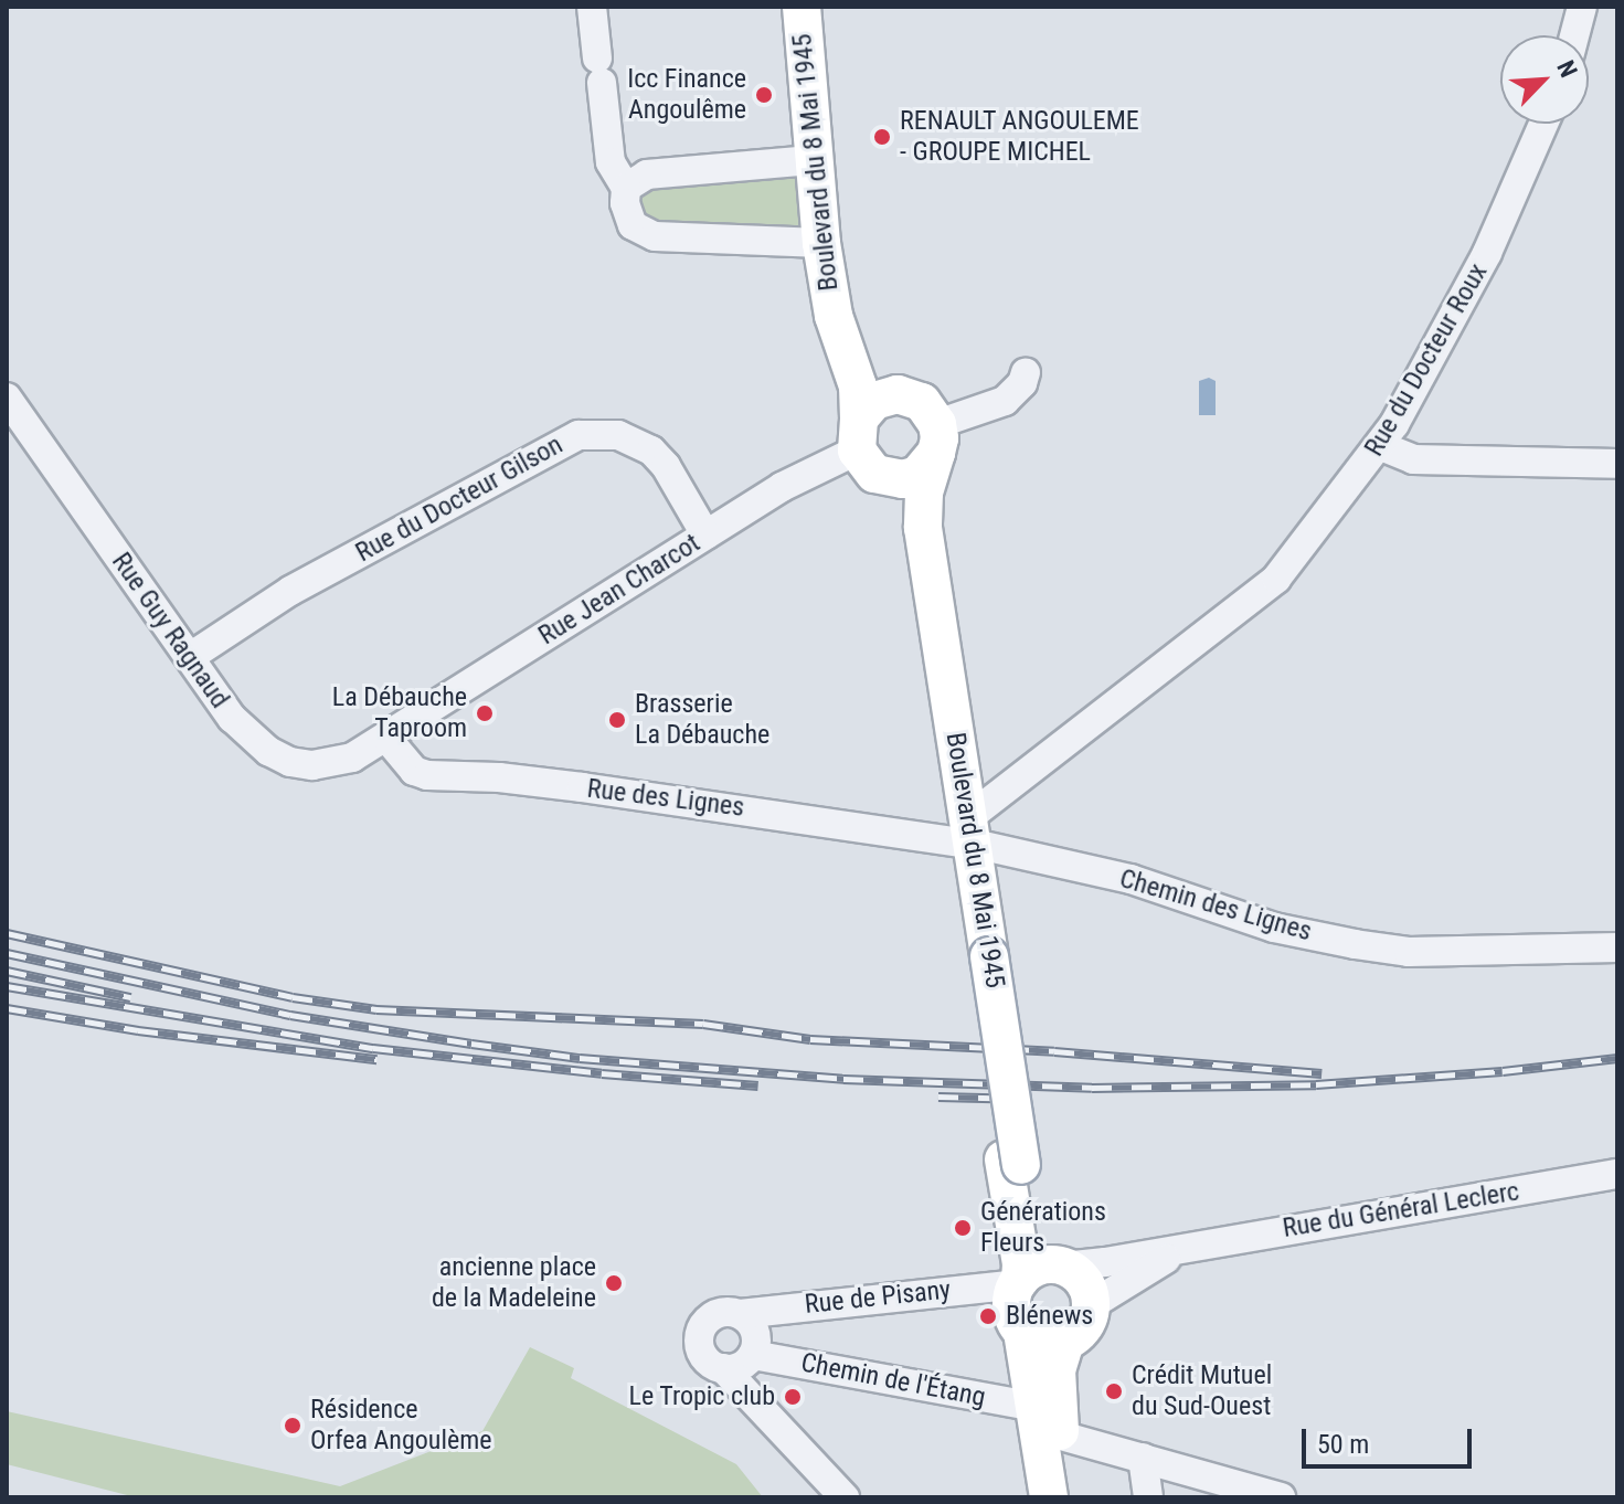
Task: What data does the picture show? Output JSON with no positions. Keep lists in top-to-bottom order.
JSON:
{
  "streets": {
    "main road": ["Boulevard du 8 Mai 1945"],
    "street": [
      "Rue du Docteur Roux",
      "Rue du Docteur Gilson",
      "Rue Jean Charcot",
      "Rue Guy Ragnaud",
      "Rue des Lignes",
      "Chemin des Lignes",
      "Rue du Général Leclerc",
      "Rue de Pisany",
      "Chemin de l'Étang"
    ]
  },
  "crossings": [
    ["Boulevard du 8 Mai 1945", "Rue du Docteur Roux"],
    ["Boulevard du 8 Mai 1945", "Rue Jean Charcot"],
    ["Boulevard du 8 Mai 1945", "Rue des Lignes"],
    ["Boulevard du 8 Mai 1945", "Chemin des Lignes"],
    ["Boulevard du 8 Mai 1945", "Rue de Pisany"],
    ["Rue du Docteur Roux", "Rue des Lignes"],
    ["Rue du Docteur Roux", "Chemin des Lignes"],
    ["Rue du Docteur Gilson", "Rue Jean Charcot"],
    ["Rue du Docteur Gilson", "Rue Guy Ragnaud"],
    ["Rue Jean Charcot", "Rue Guy Ragnaud"],
    ["Rue Jean Charcot", "Rue des Lignes"],
    ["Rue Guy Ragnaud", "Rue des Lignes"],
    ["Rue des Lignes", "Chemin des Lignes"],
    ["Rue du Général Leclerc", "Rue de Pisany"],
    ["Rue de Pisany", "Chemin de l'Étang"]
  ],
  "places": [
    "Icc Finance Angoulême",
    "RENAULT ANGOULEME - GROUPE MICHEL",
    "La Débauche Taproom",
    "Brasserie La Débauche",
    "Générations Fleurs",
    "ancienne place de la Madeleine",
    "Blénews",
    "Crédit Mutuel du Sud-Ouest",
    "Le Tropic club",
    "Résidence Orfea Angoulème"
  ],
  "scale_bar": "50 m",
  "north": "top right"
}
